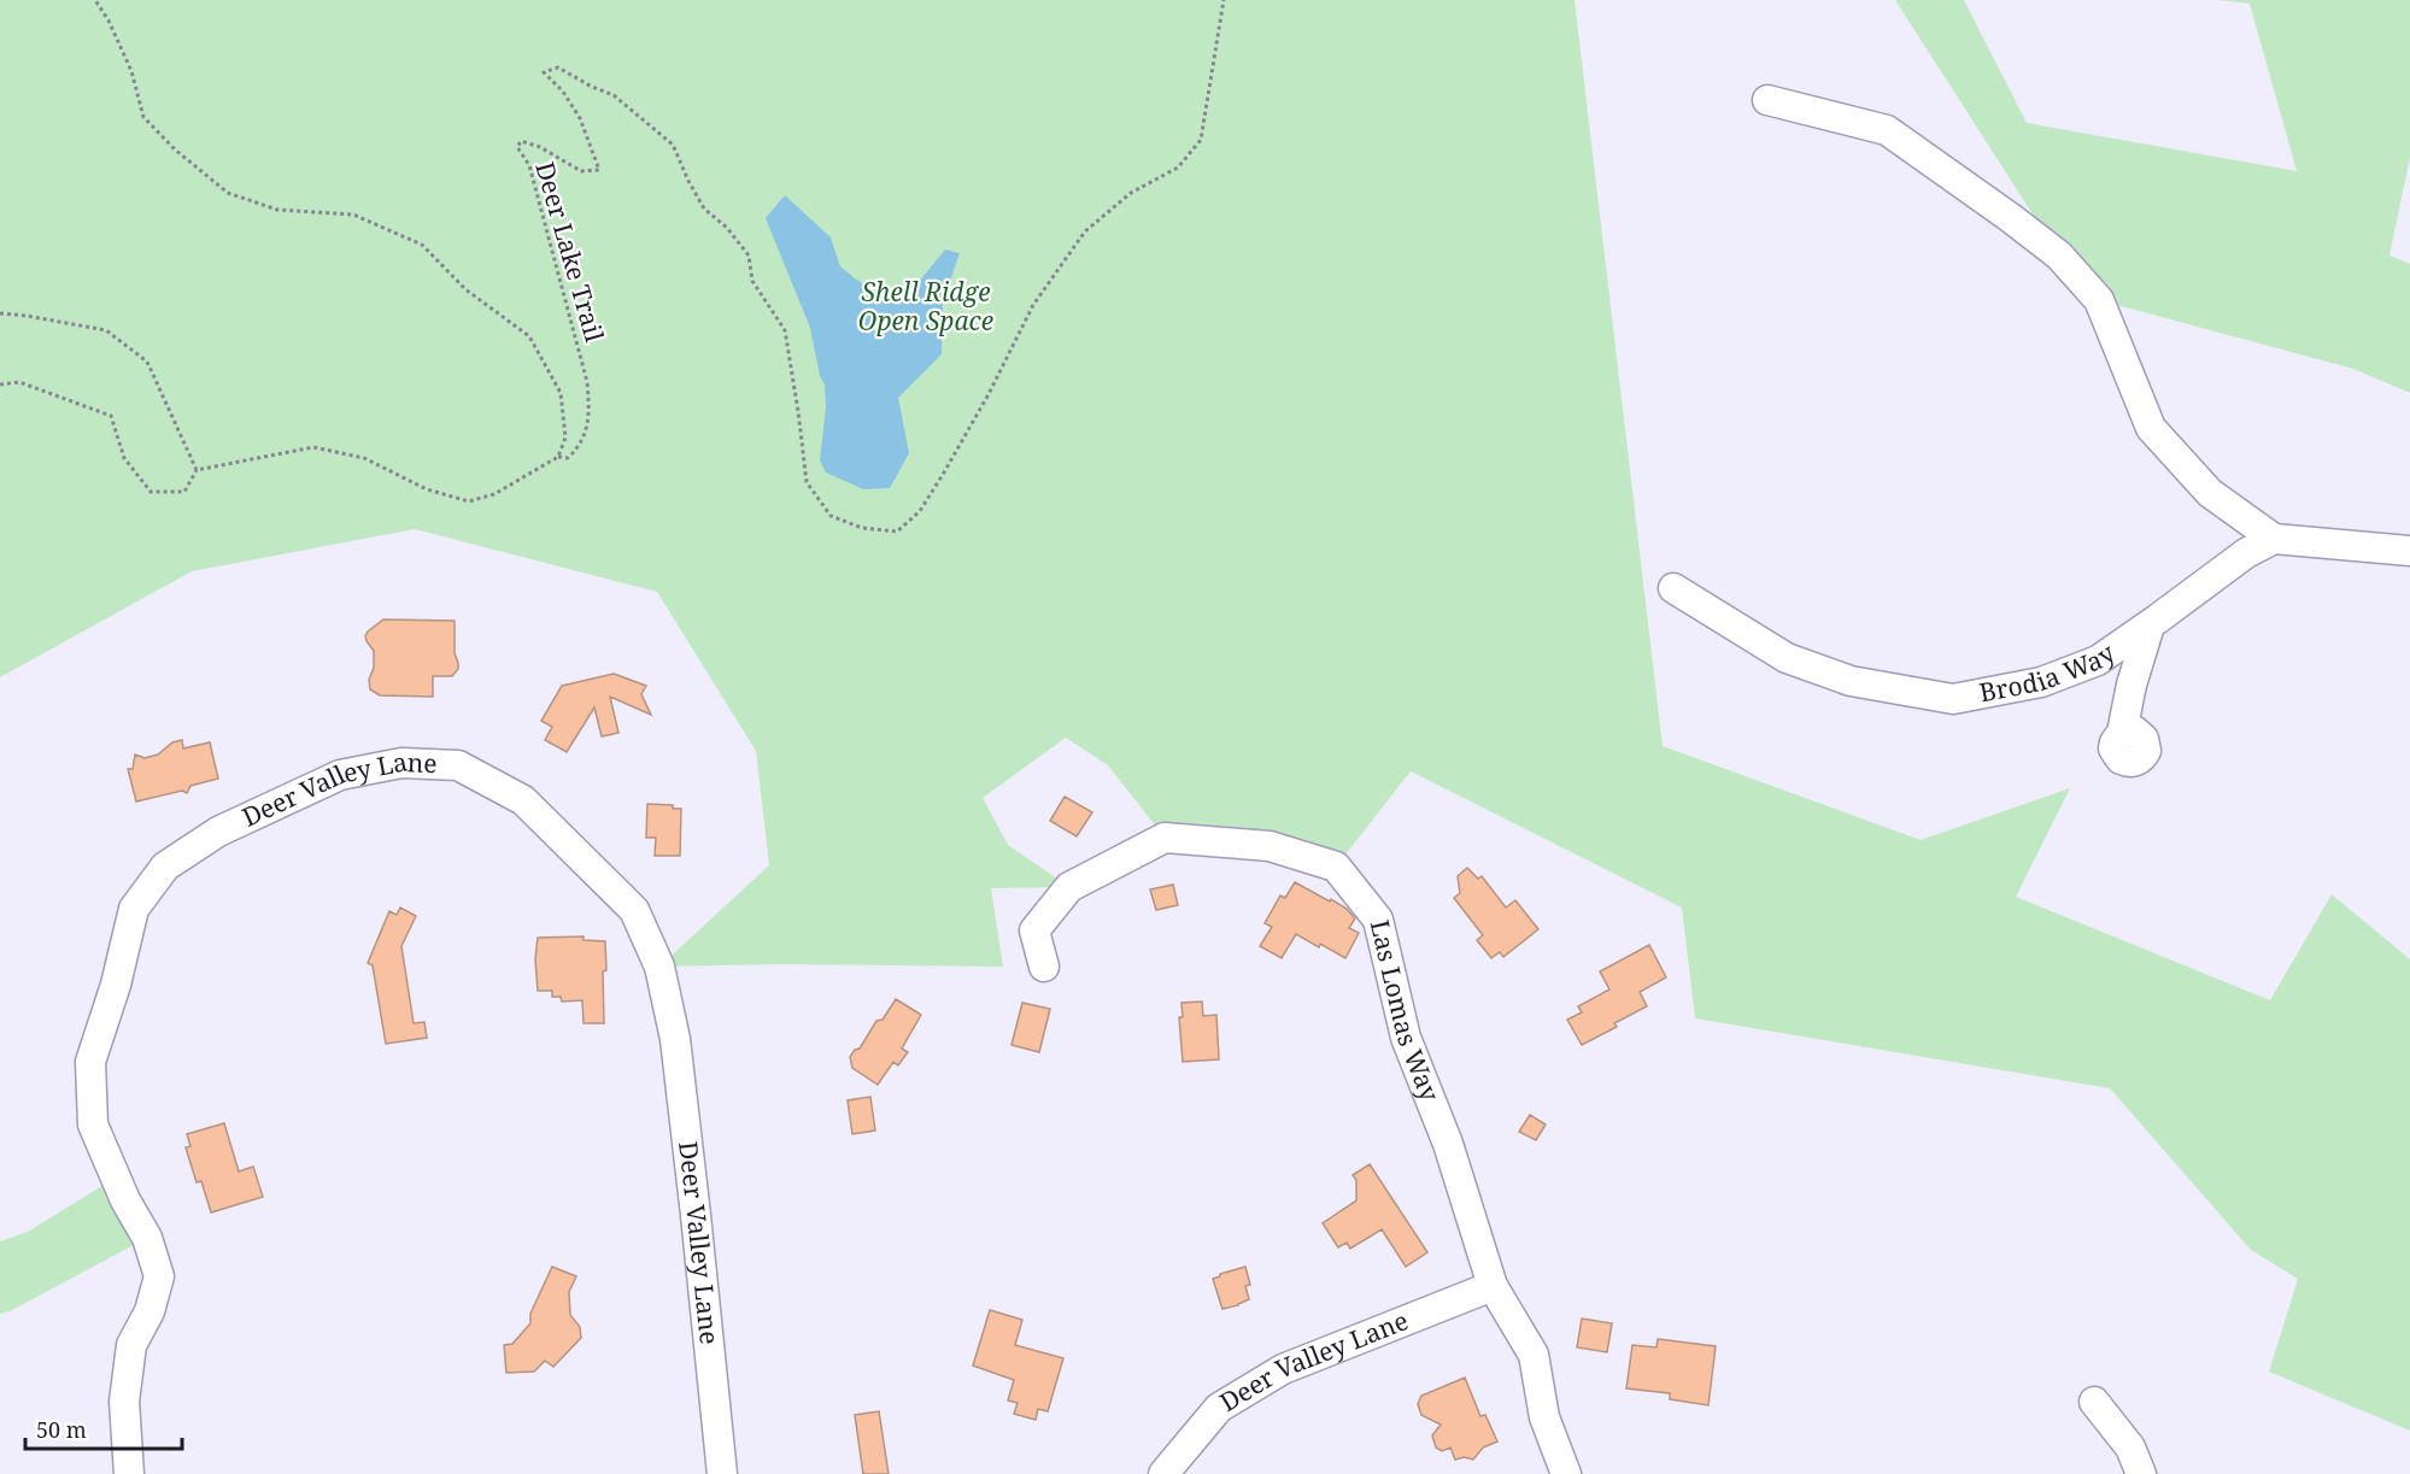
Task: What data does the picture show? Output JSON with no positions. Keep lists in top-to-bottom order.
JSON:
{
  "streets": {
    "street": ["Brodia Way", "Deer Valley Lane", "Las Lomas Way"],
    "path": ["Deer Lake Trail"]
  },
  "crossings": [
    ["Deer Valley Lane", "Las Lomas Way"]
  ],
  "parks": ["Shell Ridge Open Space"],
  "scale_bar": "50 m"
}
